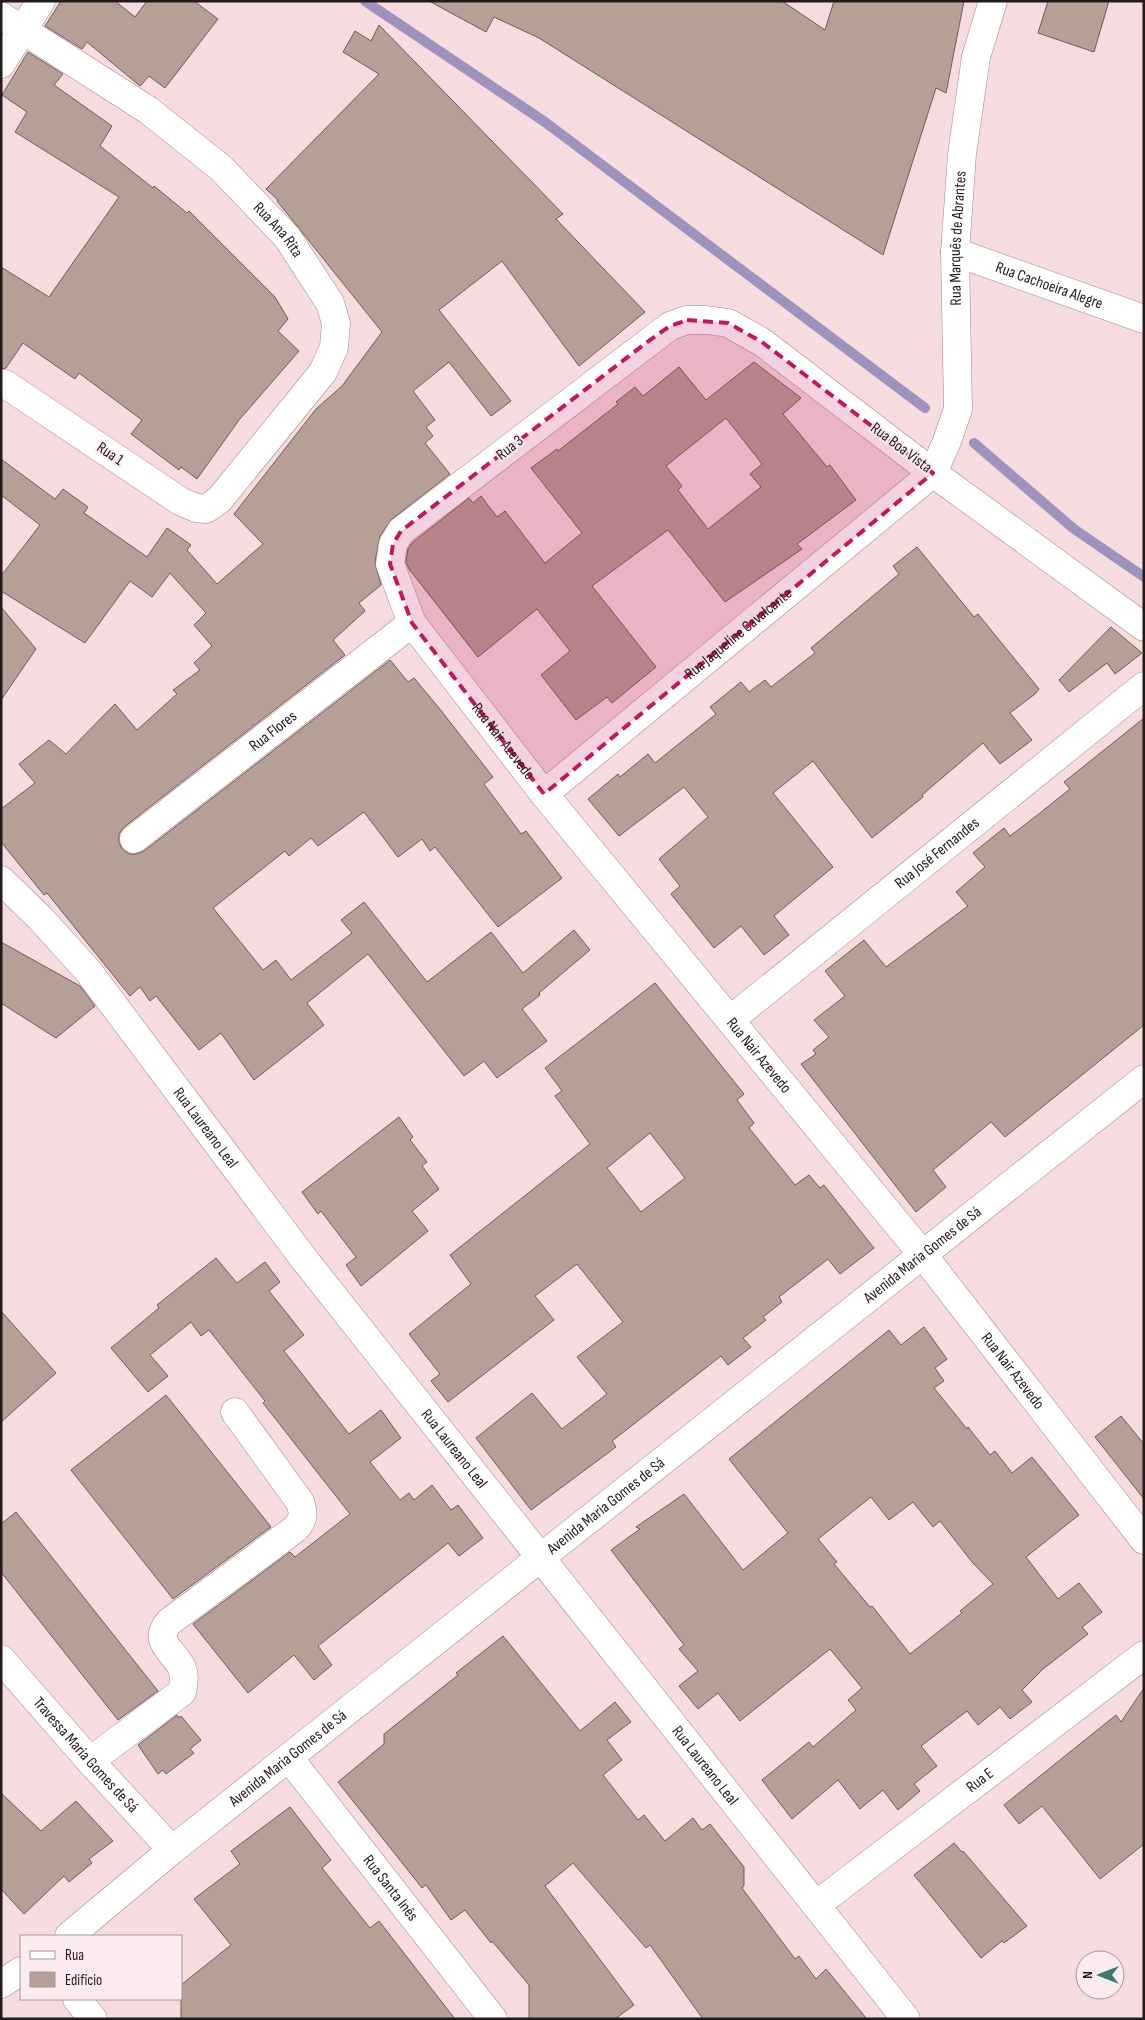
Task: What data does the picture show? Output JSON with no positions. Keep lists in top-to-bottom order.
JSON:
{
  "streets": {
    "street": [
      "Rua Ana Rita",
      "Rua Marquês de Abrantes",
      "Rua Cachoeira Alegre",
      "Rua 3",
      "Rua Boa Vista",
      "Rua 1",
      "Rua Jaqueline Cavalcante",
      "Rua Flores",
      "Rua Nair Azevedo",
      "Rua José Fernandes",
      "Rua Laureano Leal",
      "Avenida Maria Gomes de Sá",
      "Travessa Maria Gomes de Sá",
      "Rua E",
      "Rua Santa Inês"
    ]
  },
  "crossings": [
    ["Rua Ana Rita", "Rua 1"],
    ["Rua Marquês de Abrantes", "Rua Cachoeira Alegre"],
    ["Rua Marquês de Abrantes", "Rua Boa Vista"],
    ["Rua Marquês de Abrantes", "Rua Jaqueline Cavalcante"],
    ["Rua 3", "Rua Boa Vista"],
    ["Rua 3", "Rua Nair Azevedo"],
    ["Rua Boa Vista", "Rua Jaqueline Cavalcante"],
    ["Rua Jaqueline Cavalcante", "Rua Nair Azevedo"],
    ["Rua Flores", "Rua Nair Azevedo"],
    ["Rua Nair Azevedo", "Rua José Fernandes"],
    ["Rua Nair Azevedo", "Avenida Maria Gomes de Sá"],
    ["Rua Laureano Leal", "Avenida Maria Gomes de Sá"],
    ["Rua Laureano Leal", "Rua E"],
    ["Avenida Maria Gomes de Sá", "Travessa Maria Gomes de Sá"],
    ["Avenida Maria Gomes de Sá", "Rua Santa Inês"]
  ],
  "legend": ["Rua", "Edifício"],
  "north": "left"
}
